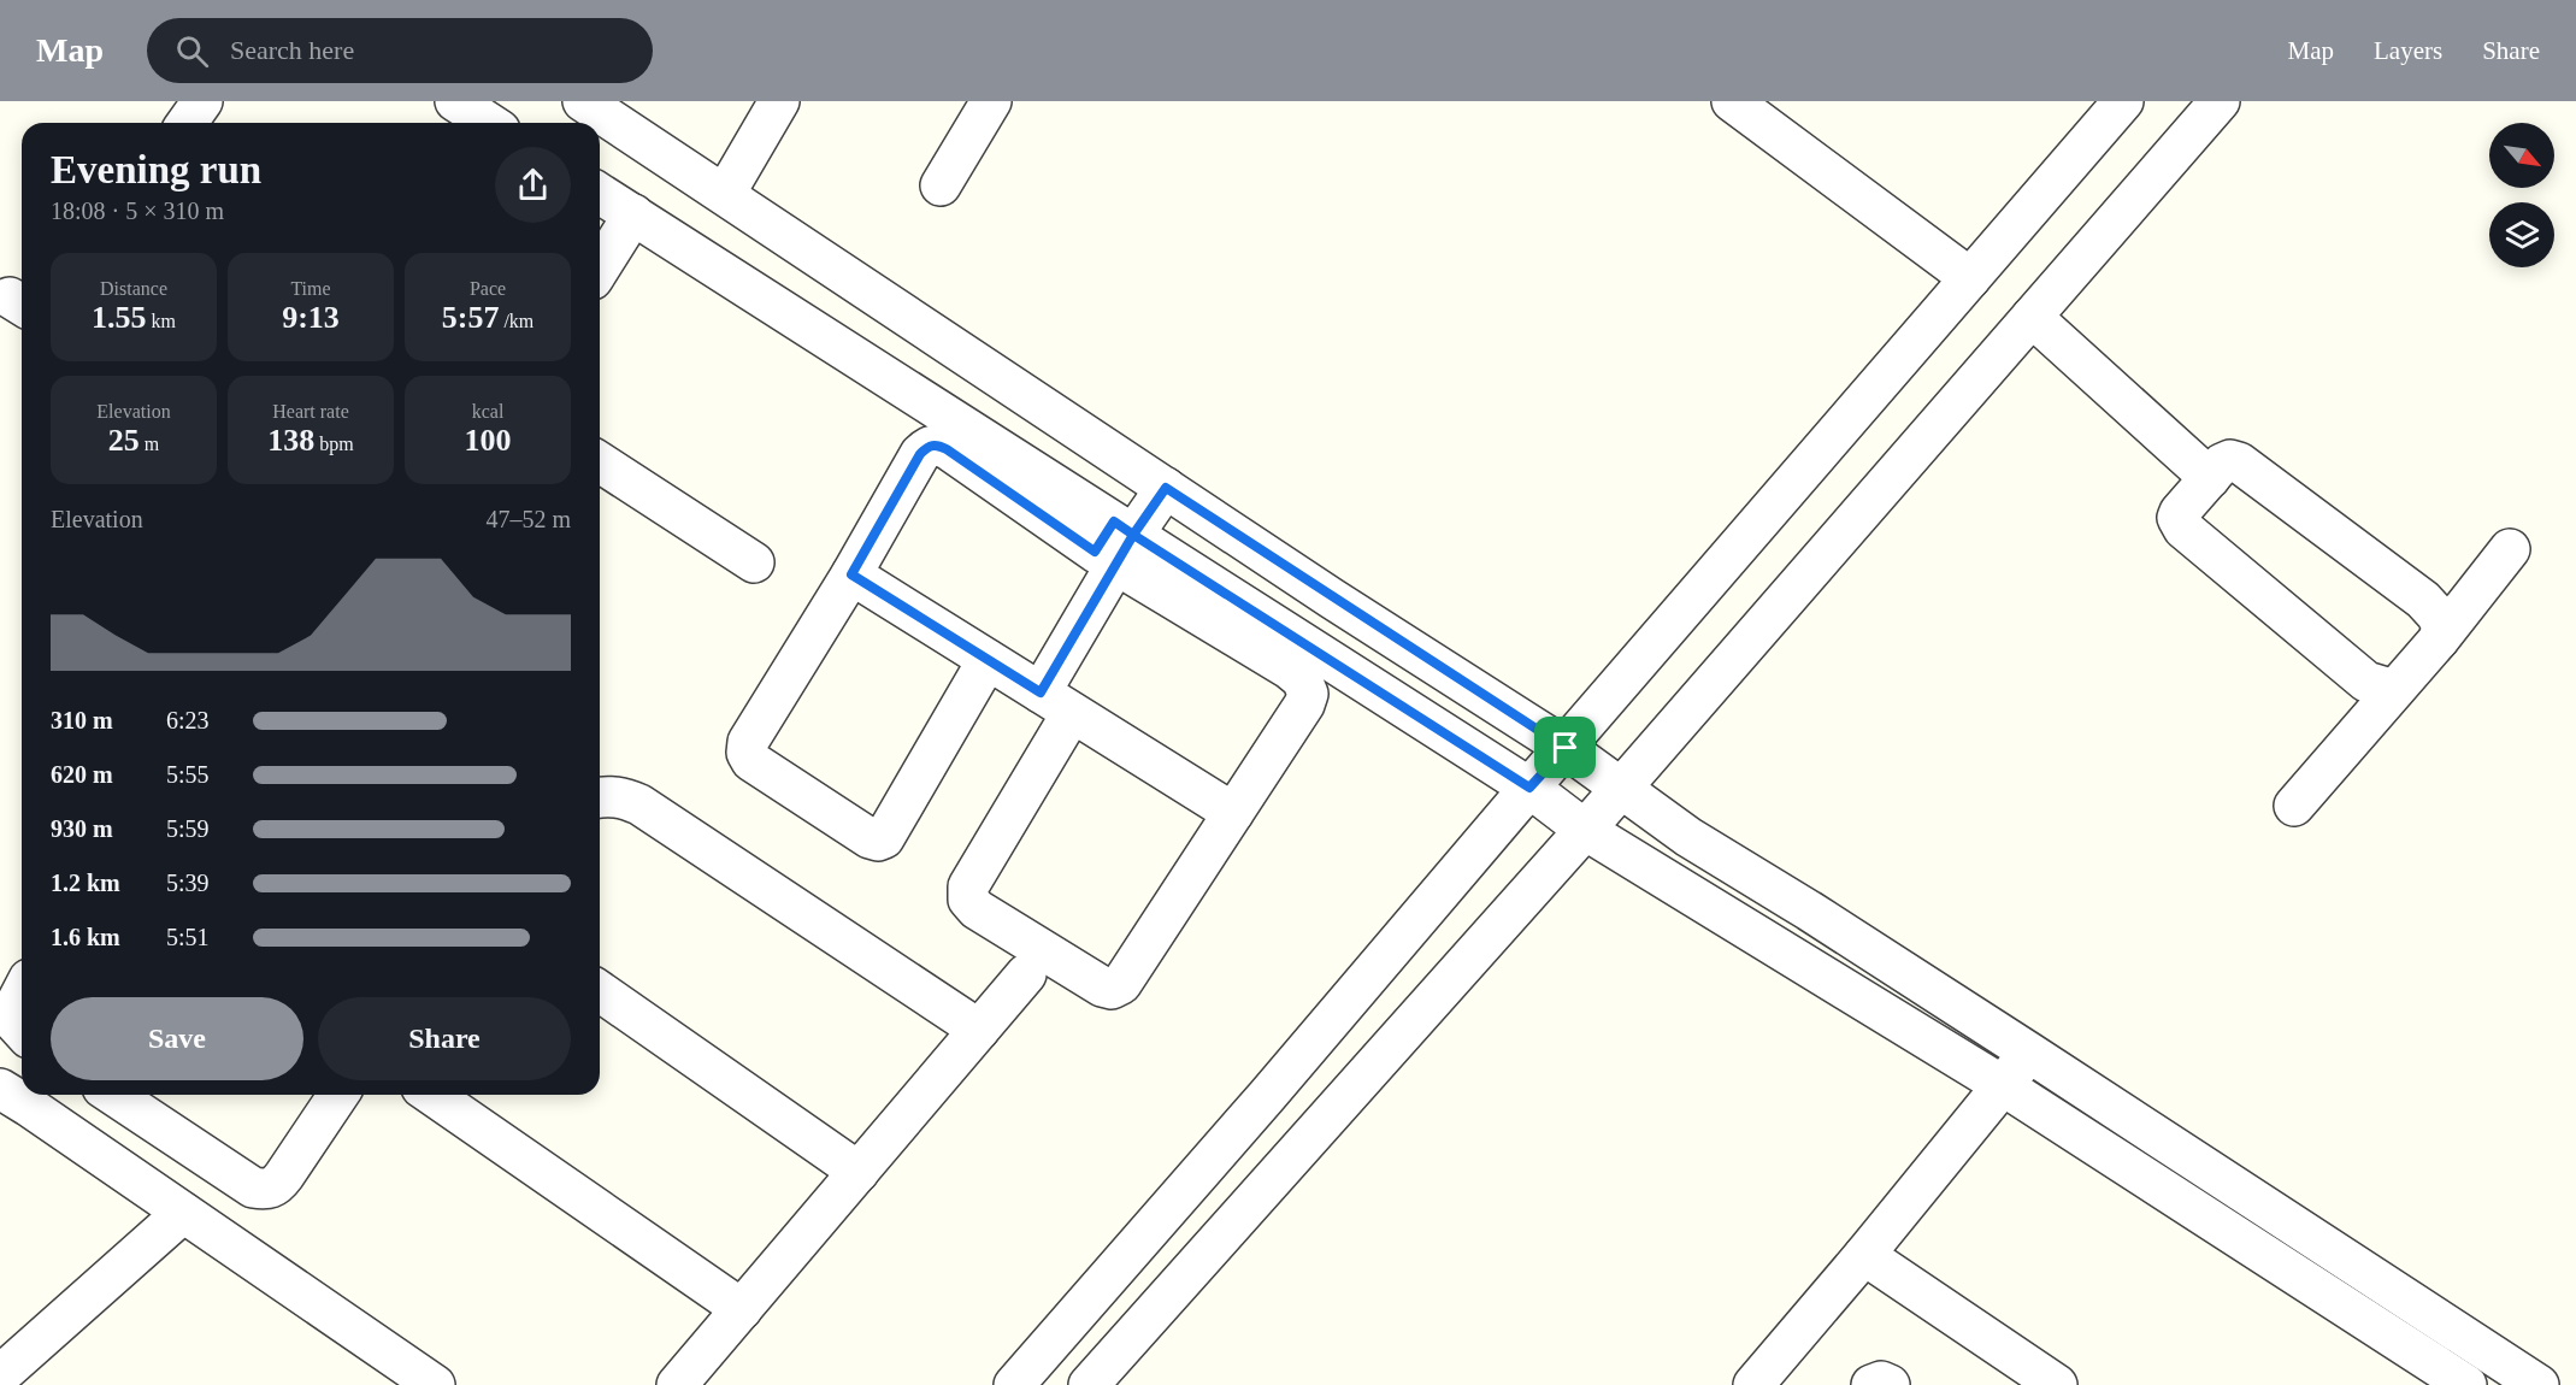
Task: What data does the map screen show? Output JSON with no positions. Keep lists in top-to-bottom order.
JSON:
{
  "north": "bottom right",
  "page": {
    "header": "Map",
    "search": "Search here",
    "nav": ["Map", "Layers", "Share"],
    "heading": ["Evening run", "18:08 · 5 × 310 m"],
    "stats": [
      ["Distance", "1.55 km"],
      ["Time", "9:13"],
      ["Pace", "5:57 /km"],
      ["Elevation", "25 m"],
      ["Heart rate", "138 bpm"],
      ["kcal", "100"]
    ],
    "chart": ["Elevation", "47–52 m"],
    "list": [
      {
        "name": "310 m",
        "note": "6:23"
      },
      {
        "name": "620 m",
        "note": "5:55"
      },
      {
        "name": "930 m",
        "note": "5:59"
      },
      {
        "name": "1.2 km",
        "note": "5:39"
      },
      {
        "name": "1.6 km",
        "note": "5:51"
      }
    ],
    "buttons": ["Save", "Share"]
  }
}
